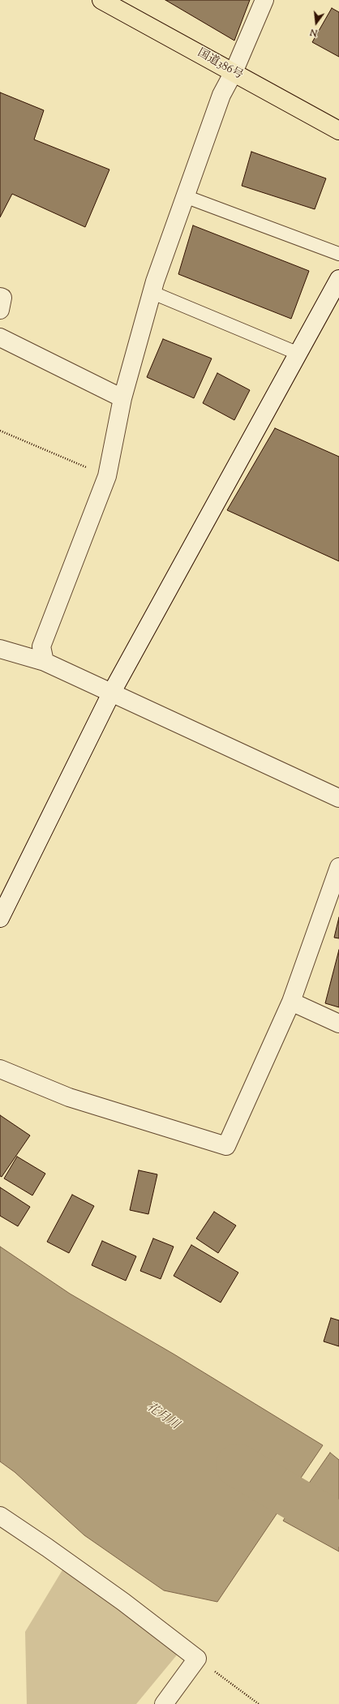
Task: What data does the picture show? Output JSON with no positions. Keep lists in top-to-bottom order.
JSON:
{
  "streets": {
    "highway": ["国道386号"]
  },
  "water": ["花月川"],
  "north": "bottom"
}
